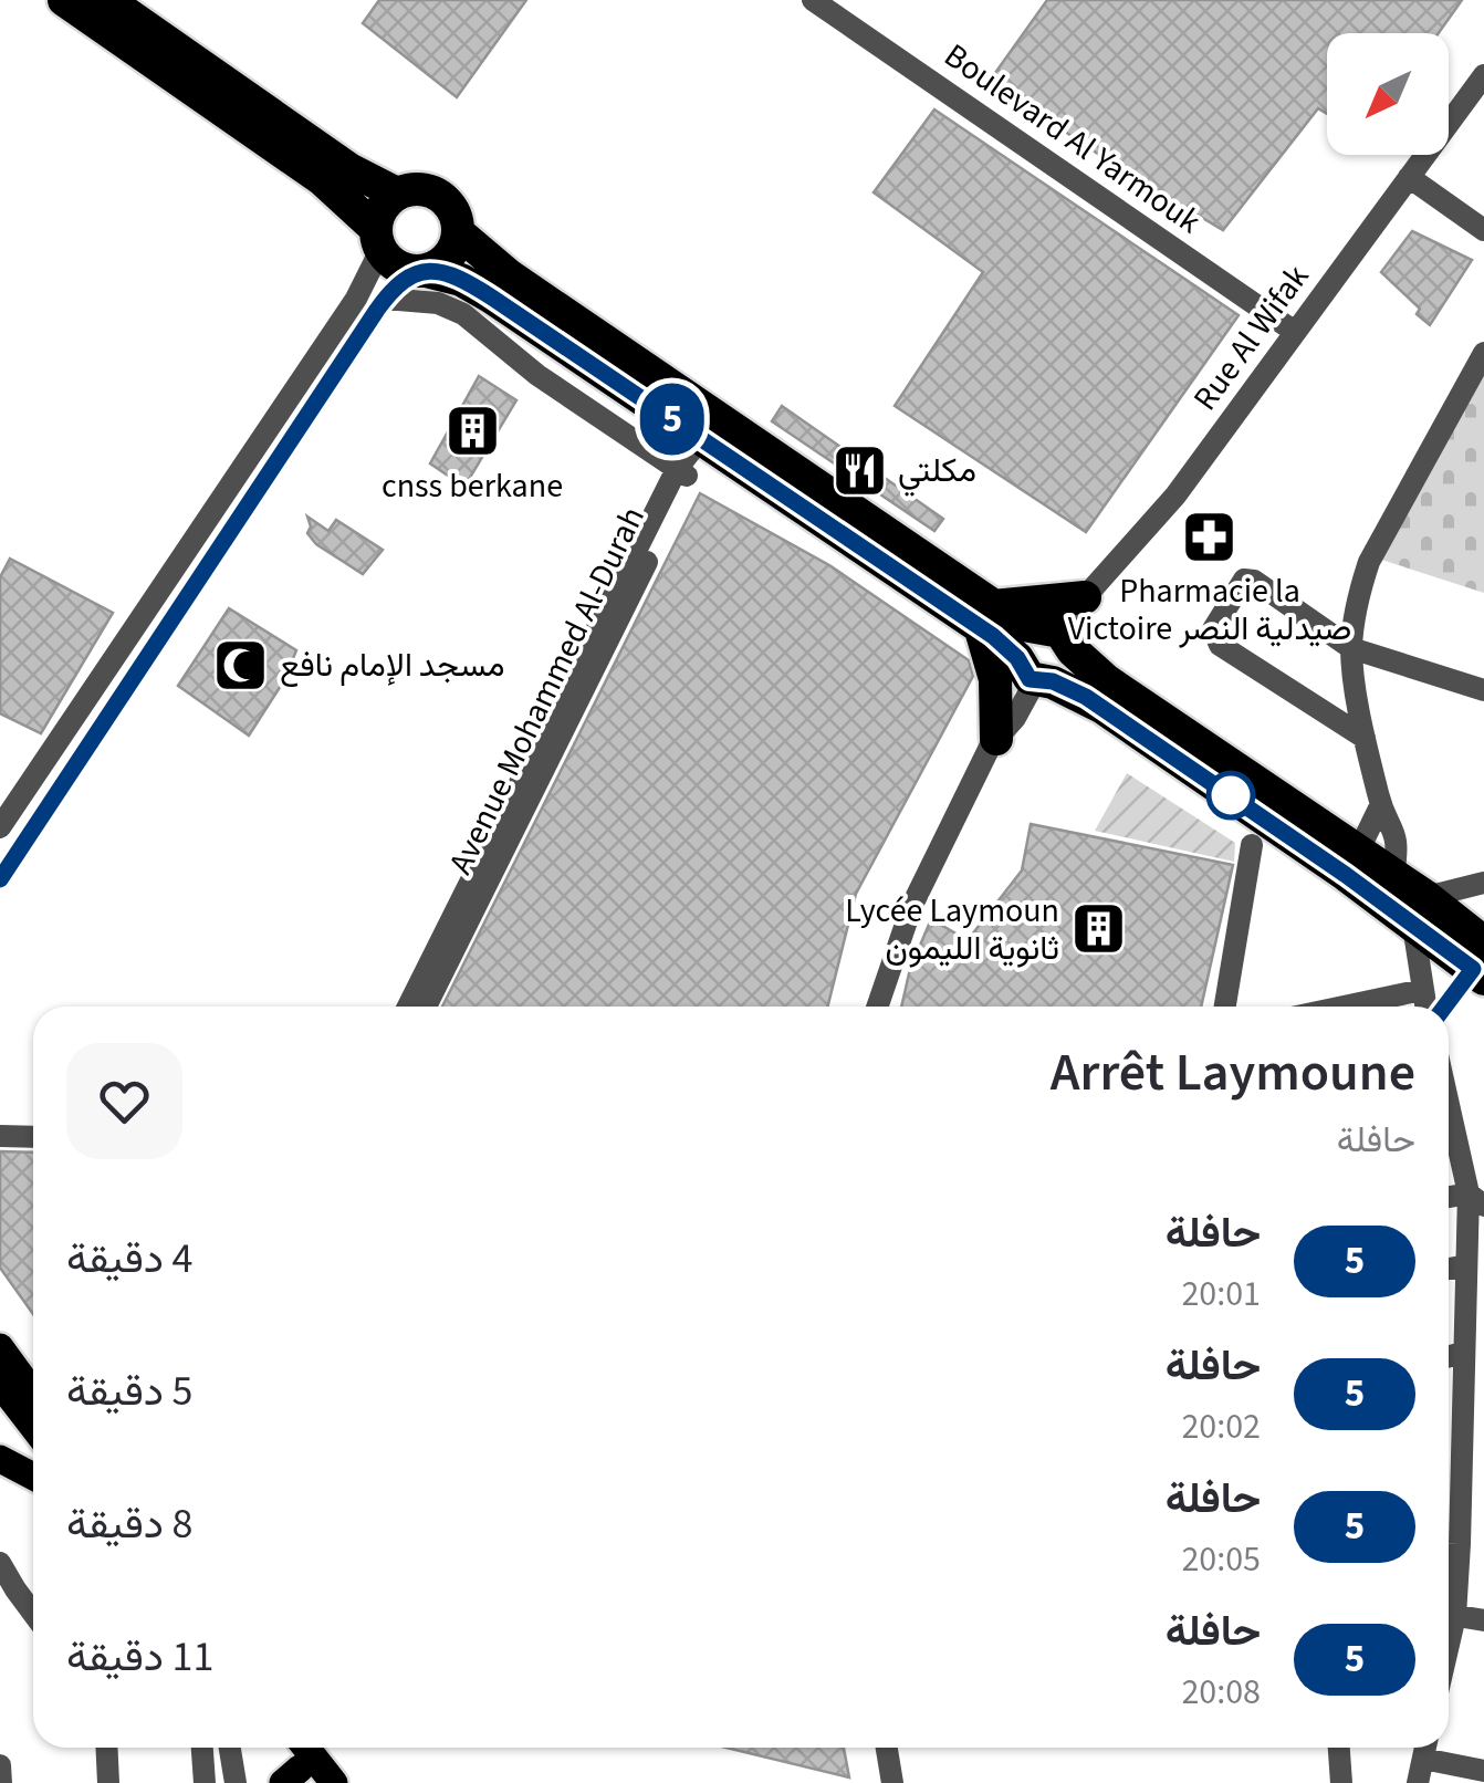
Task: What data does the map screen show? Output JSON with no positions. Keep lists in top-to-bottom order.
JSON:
{
  "streets": {
    "street": ["Boulevard Al Yarmouk", "Rue Al Wifak", "Avenue Mohammed Al-Durah"]
  },
  "crossings": [
    ["Boulevard Al Yarmouk", "Rue Al Wifak"]
  ],
  "places": {
    "building": ["cnss berkane", "Lycée Laymoun ثانوية الليمون"],
    "restaurant": ["مكلتي"],
    "pharmacy": ["Pharmacie la Victoire صيدلية النصر"],
    "mosque": ["مسجد الإمام نافع"]
  },
  "lines": ["bus line 5"],
  "north": "bottom left",
  "page": {
    "on_map": "5",
    "heading": ["Arrêt Laymoune", "حافلة"],
    "list": [
      {
        "mark": "5",
        "name": "حافلة",
        "note": "20:01",
        "value": "4 دقيقة"
      },
      {
        "mark": "5",
        "name": "حافلة",
        "note": "20:02",
        "value": "5 دقيقة"
      },
      {
        "mark": "5",
        "name": "حافلة",
        "note": "20:05",
        "value": "8 دقيقة"
      },
      {
        "mark": "5",
        "name": "حافلة",
        "note": "20:08",
        "value": "11 دقيقة"
      }
    ]
  }
}
